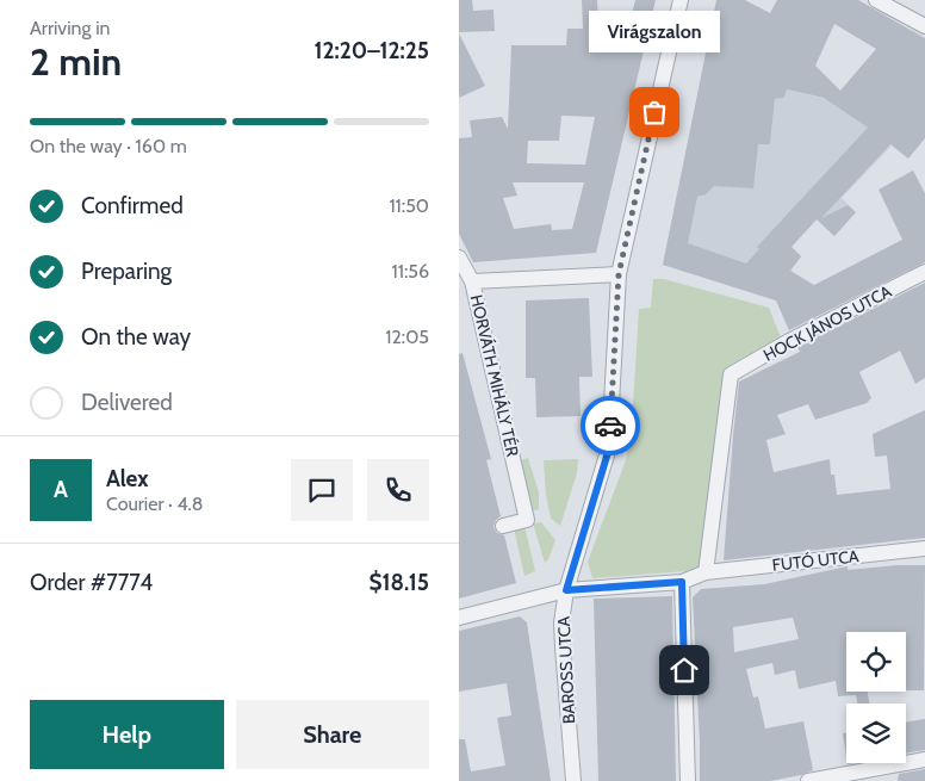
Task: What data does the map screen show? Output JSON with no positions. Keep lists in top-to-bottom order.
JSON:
{
  "streets": {
    "street": [
      "HOCK JÁNOS UTCA",
      "HORVÁTH MIHÁLY TÉR",
      "FUTÓ UTCA",
      "BAROSS UTCA"
    ]
  },
  "crossings": [
    ["HOCK JÁNOS UTCA", "FUTÓ UTCA"],
    ["HORVÁTH MIHÁLY TÉR", "BAROSS UTCA"]
  ],
  "places": ["Virágszalon"],
  "page": {
    "heading": ["2 min", "Arriving in", "12:20–12:25"],
    "panel": [
      "Alex",
      "Courier · 4.8",
      "Order #7774",
      "$18.15"
    ],
    "bubble": "Virágszalon",
    "bar": "On the way · 160 m",
    "list": [
      ["Confirmed", "11:50"],
      ["Preparing", "11:56"],
      ["On the way", "12:05"],
      "Delivered"
    ],
    "round": "A",
    "buttons": ["Help", "Share"]
  }
}
